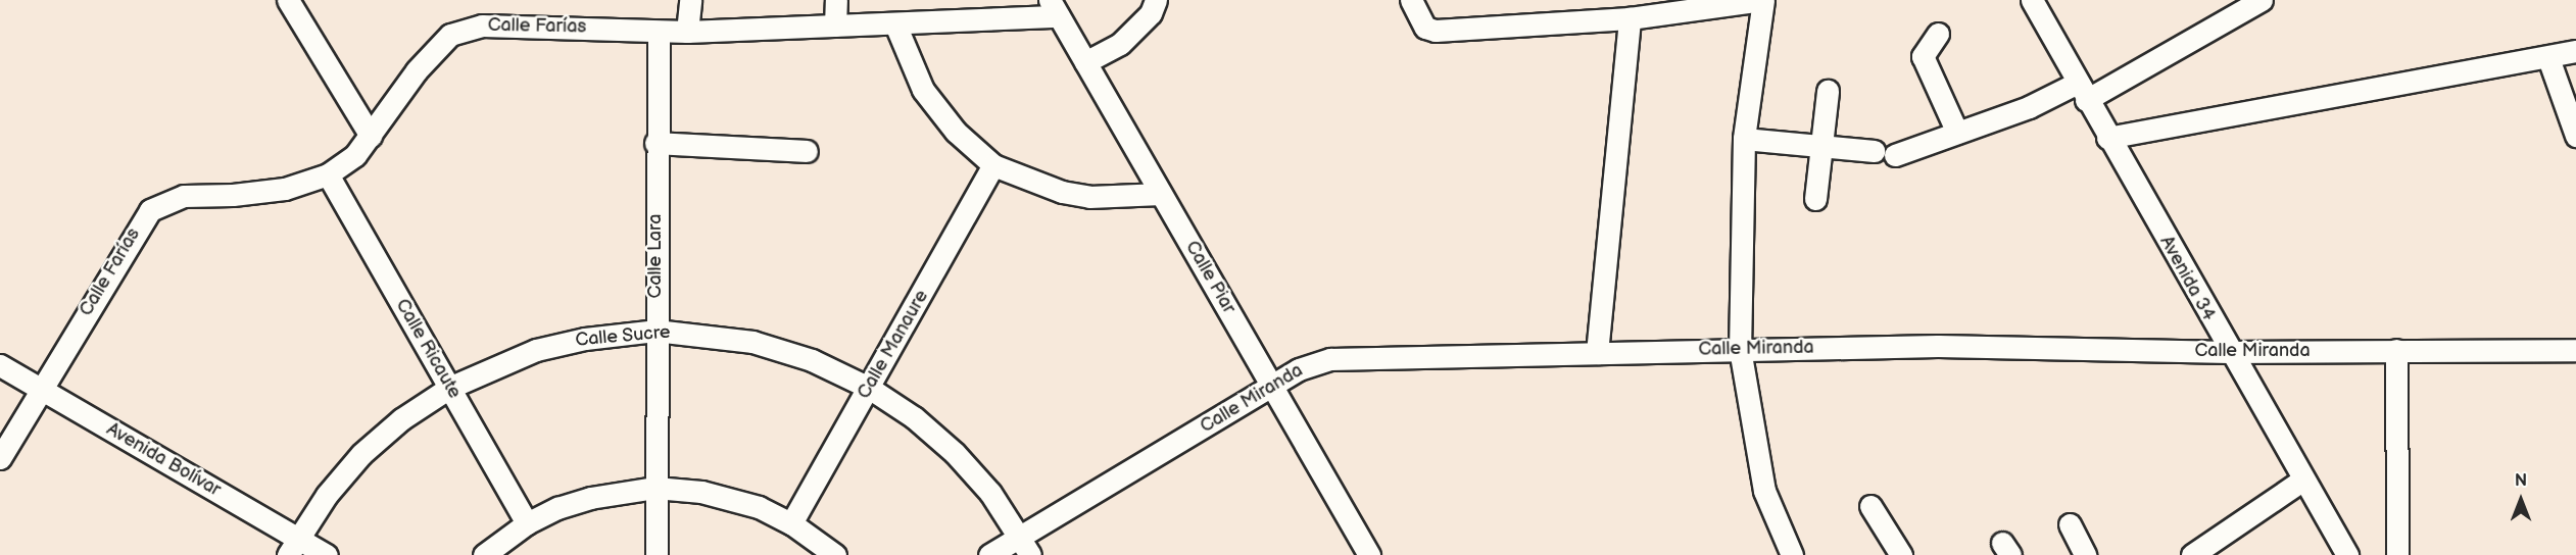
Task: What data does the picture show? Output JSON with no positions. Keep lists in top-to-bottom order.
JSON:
{
  "streets": {
    "street": [
      "Calle Farías",
      "Calle Lara",
      "Calle Piar",
      "Avenida 34",
      "Calle Sucre",
      "Calle Manaure",
      "Calle Ricaute",
      "Calle Miranda",
      "Avenida Bolívar"
    ]
  },
  "crossings": [
    ["Calle Farías", "Calle Lara"],
    ["Calle Farías", "Calle Piar"],
    ["Calle Farías", "Calle Ricaute"],
    ["Calle Farías", "Avenida Bolívar"],
    ["Calle Lara", "Calle Sucre"],
    ["Calle Piar", "Calle Miranda"],
    ["Avenida 34", "Calle Miranda"],
    ["Calle Sucre", "Calle Manaure"],
    ["Calle Sucre", "Calle Ricaute"],
    ["Calle Sucre", "Calle Miranda"],
    ["Calle Sucre", "Avenida Bolívar"]
  ],
  "north": "top"
}
